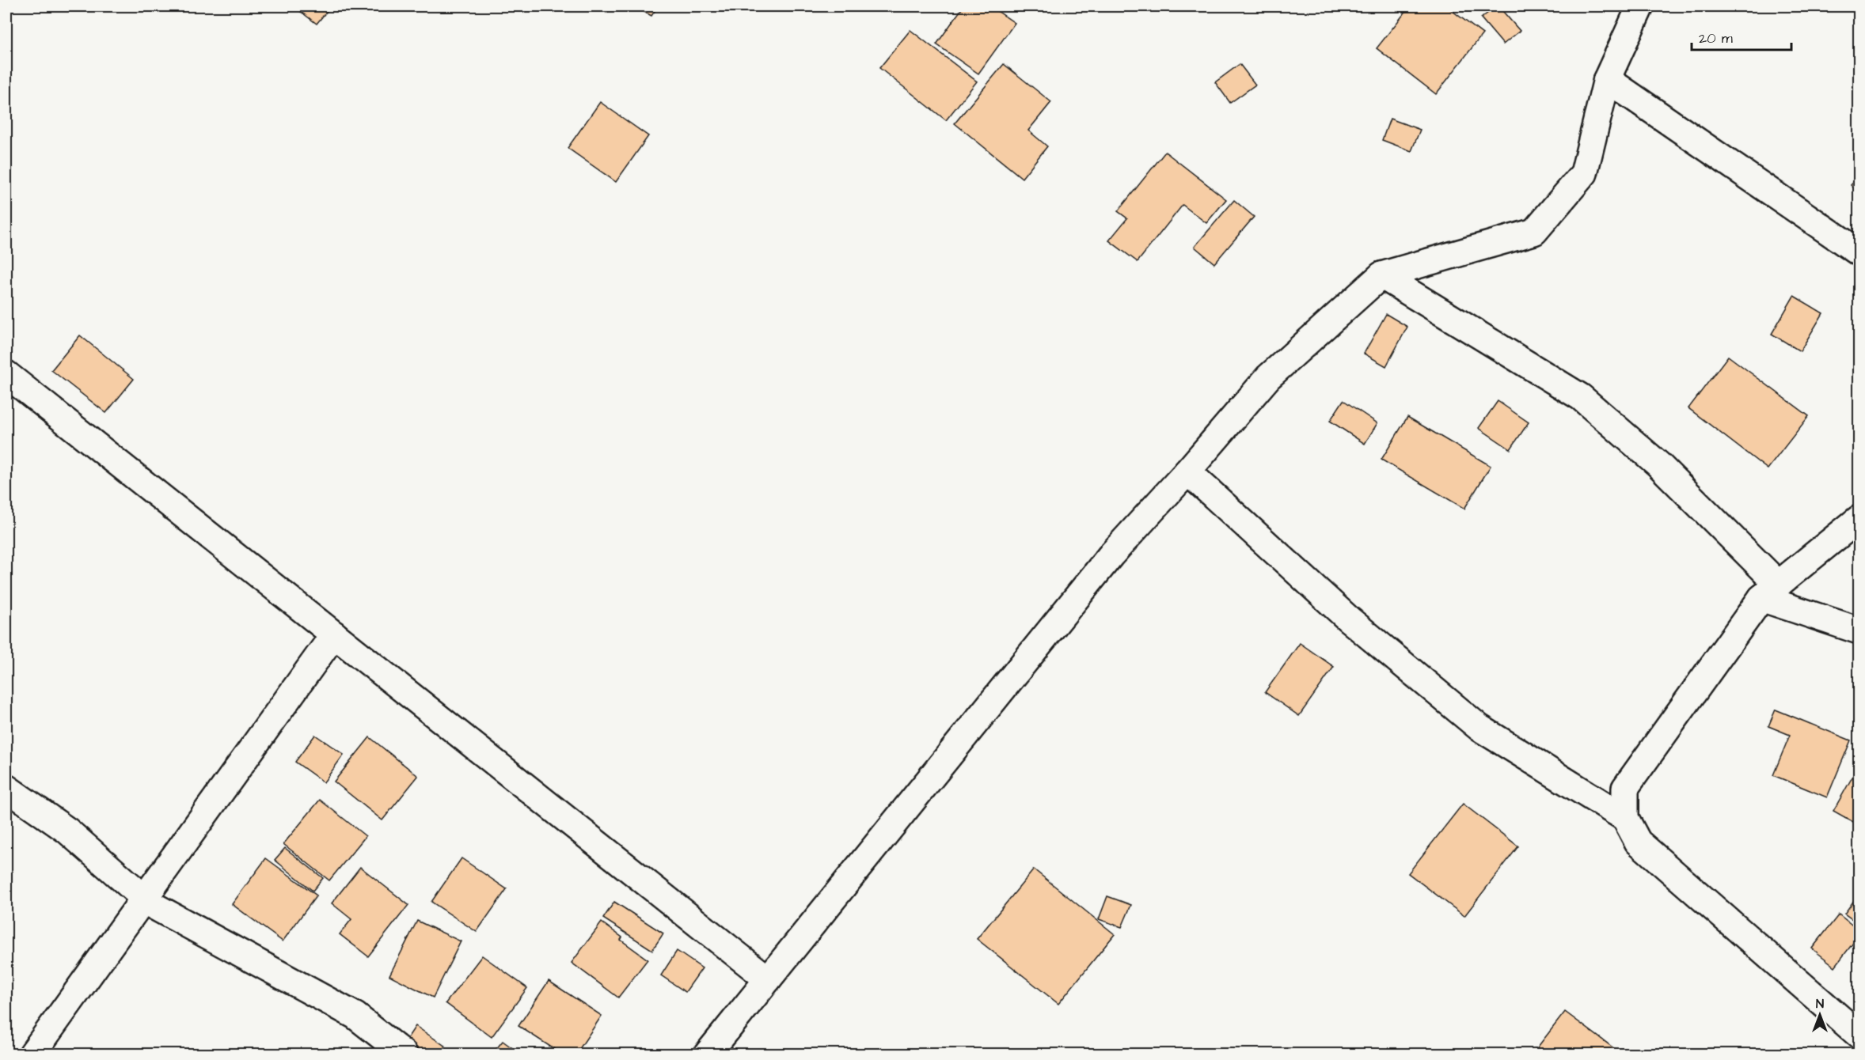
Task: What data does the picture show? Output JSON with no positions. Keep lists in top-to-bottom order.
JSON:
{
  "scale_bar": "20 m",
  "north": "top"
}
